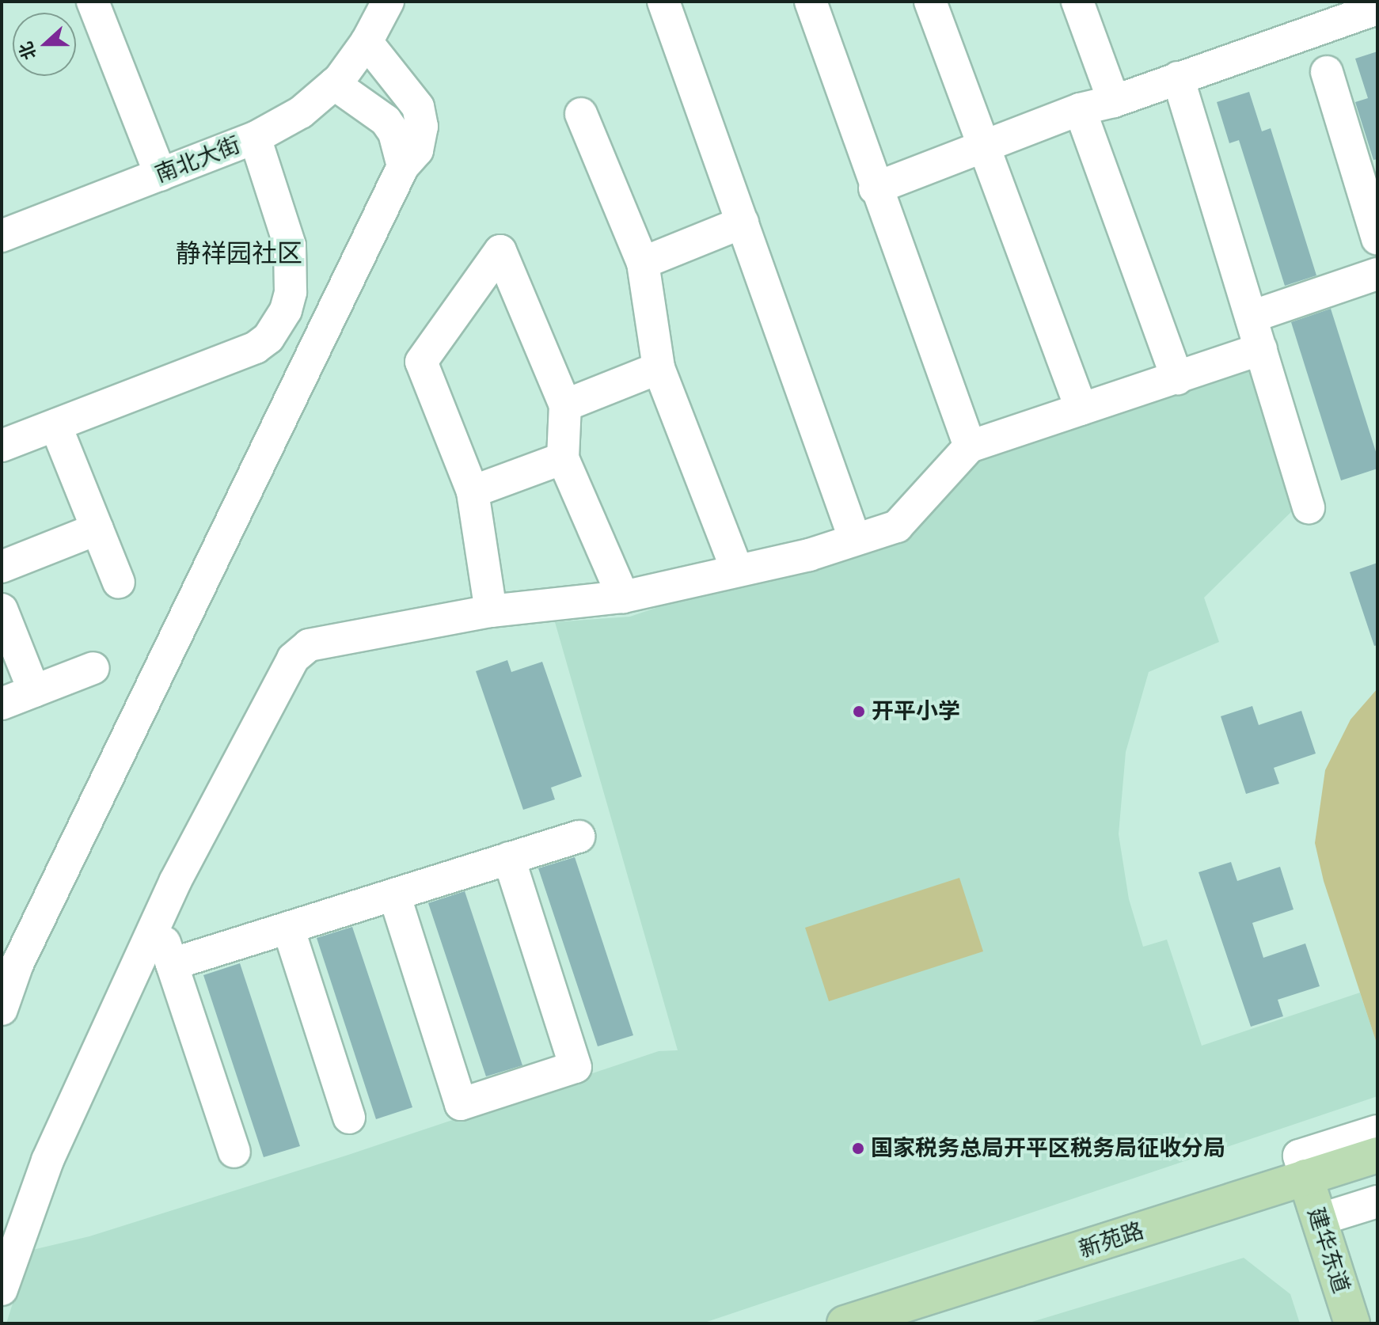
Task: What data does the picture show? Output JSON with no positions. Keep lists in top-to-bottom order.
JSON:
{
  "streets": {
    "main road": ["新苑路", "建华东道"],
    "street": ["南北大街"]
  },
  "crossings": [
    ["新苑路", "建华东道"]
  ],
  "districts": ["静祥园社区"],
  "places": ["开平小学", "国家税务总局开平区税务局征收分局"],
  "north": "left"
}
